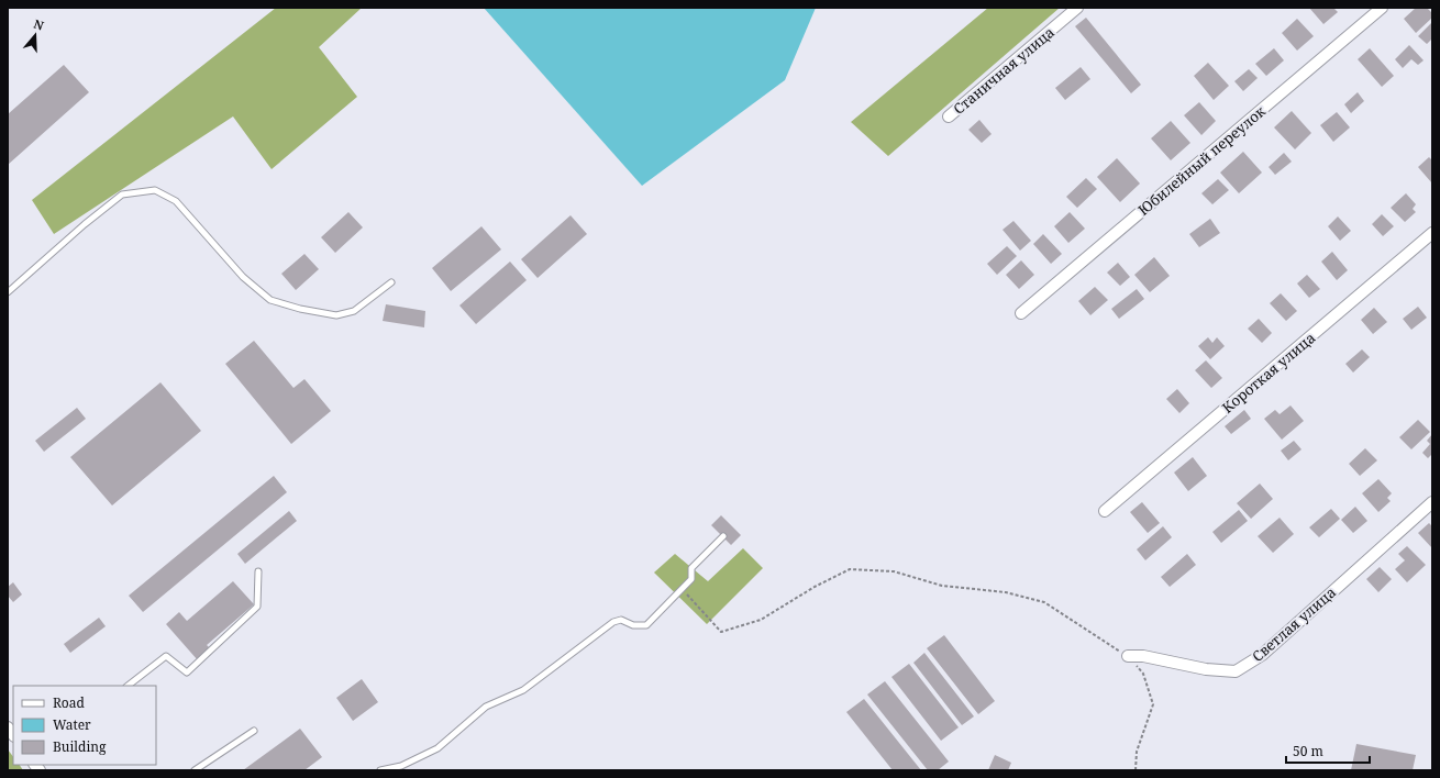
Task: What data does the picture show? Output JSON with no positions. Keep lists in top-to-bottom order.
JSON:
{
  "streets": {
    "street": [
      "Станичная улица",
      "Юбилейный переулок",
      "Короткая улица",
      "Светлая улица"
    ]
  },
  "legend": ["Road", "Water", "Building"],
  "scale_bar": "50 m",
  "north": "top"
}
